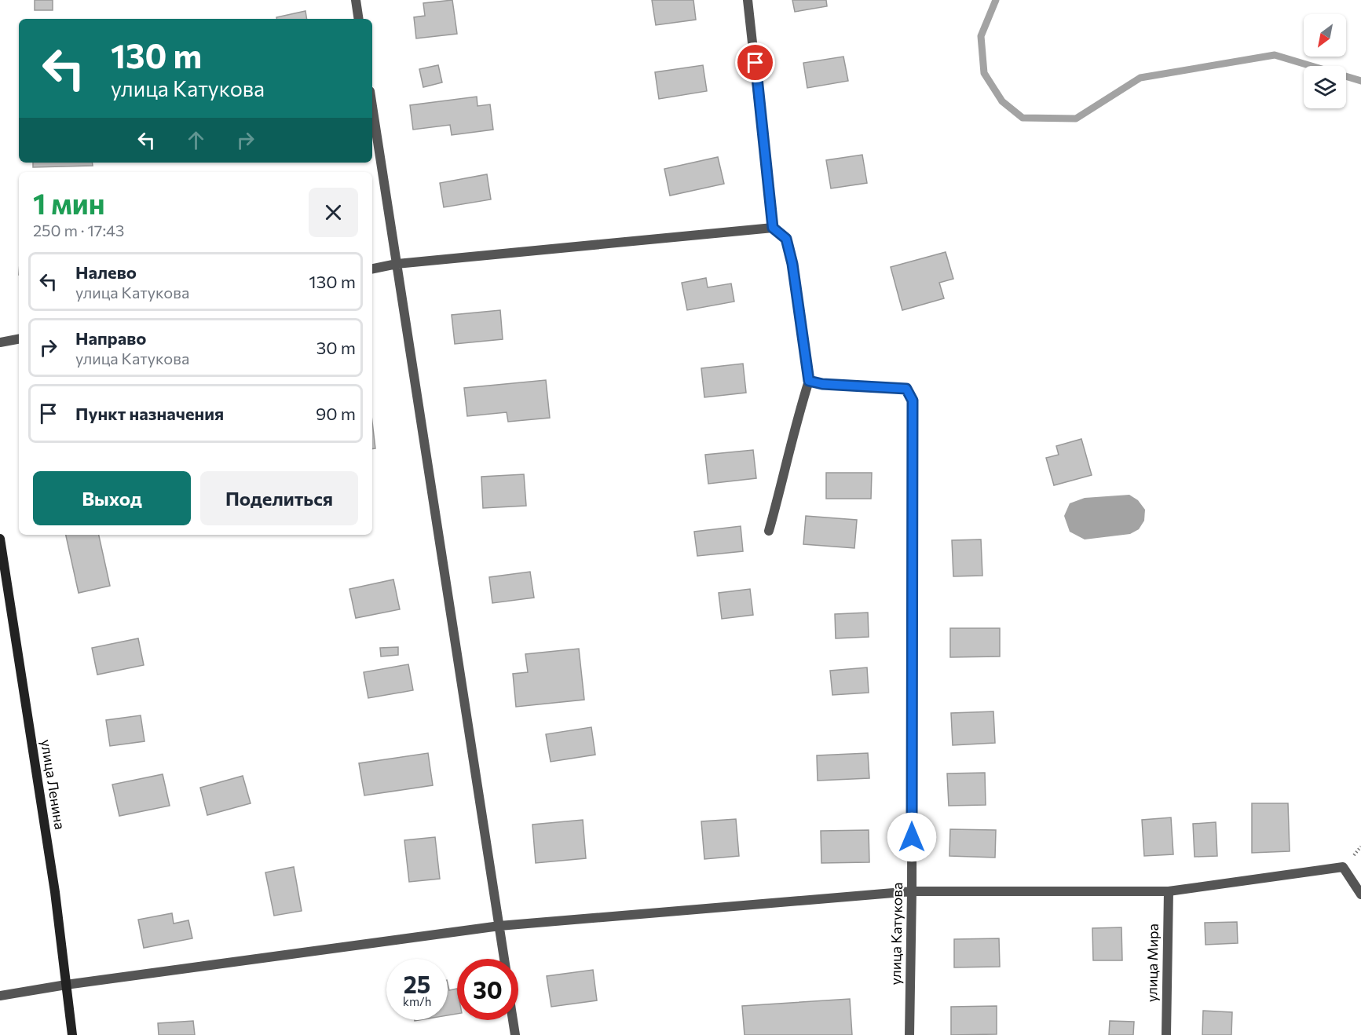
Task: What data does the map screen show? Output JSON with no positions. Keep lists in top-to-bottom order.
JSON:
{
  "streets": {
    "main road": ["улица Ленина"],
    "street": ["улица Катукова", "улица Мира"]
  },
  "north": "bottom left",
  "page": {
    "turn": ["130 m", "улица Катукова"],
    "heading": ["1 мин", "250 m · 17:43"],
    "list": [
      {
        "name": "Налево",
        "note": "улица Катукова",
        "value": "130 m"
      },
      {
        "name": "Направо",
        "note": "улица Катукова",
        "value": "30 m"
      },
      {
        "name": "Пункт назначения",
        "value": "90 m"
      }
    ],
    "buttons": ["Выход", "Поделиться"],
    "speed": "25 km/h",
    "limit": "30"
  }
}
